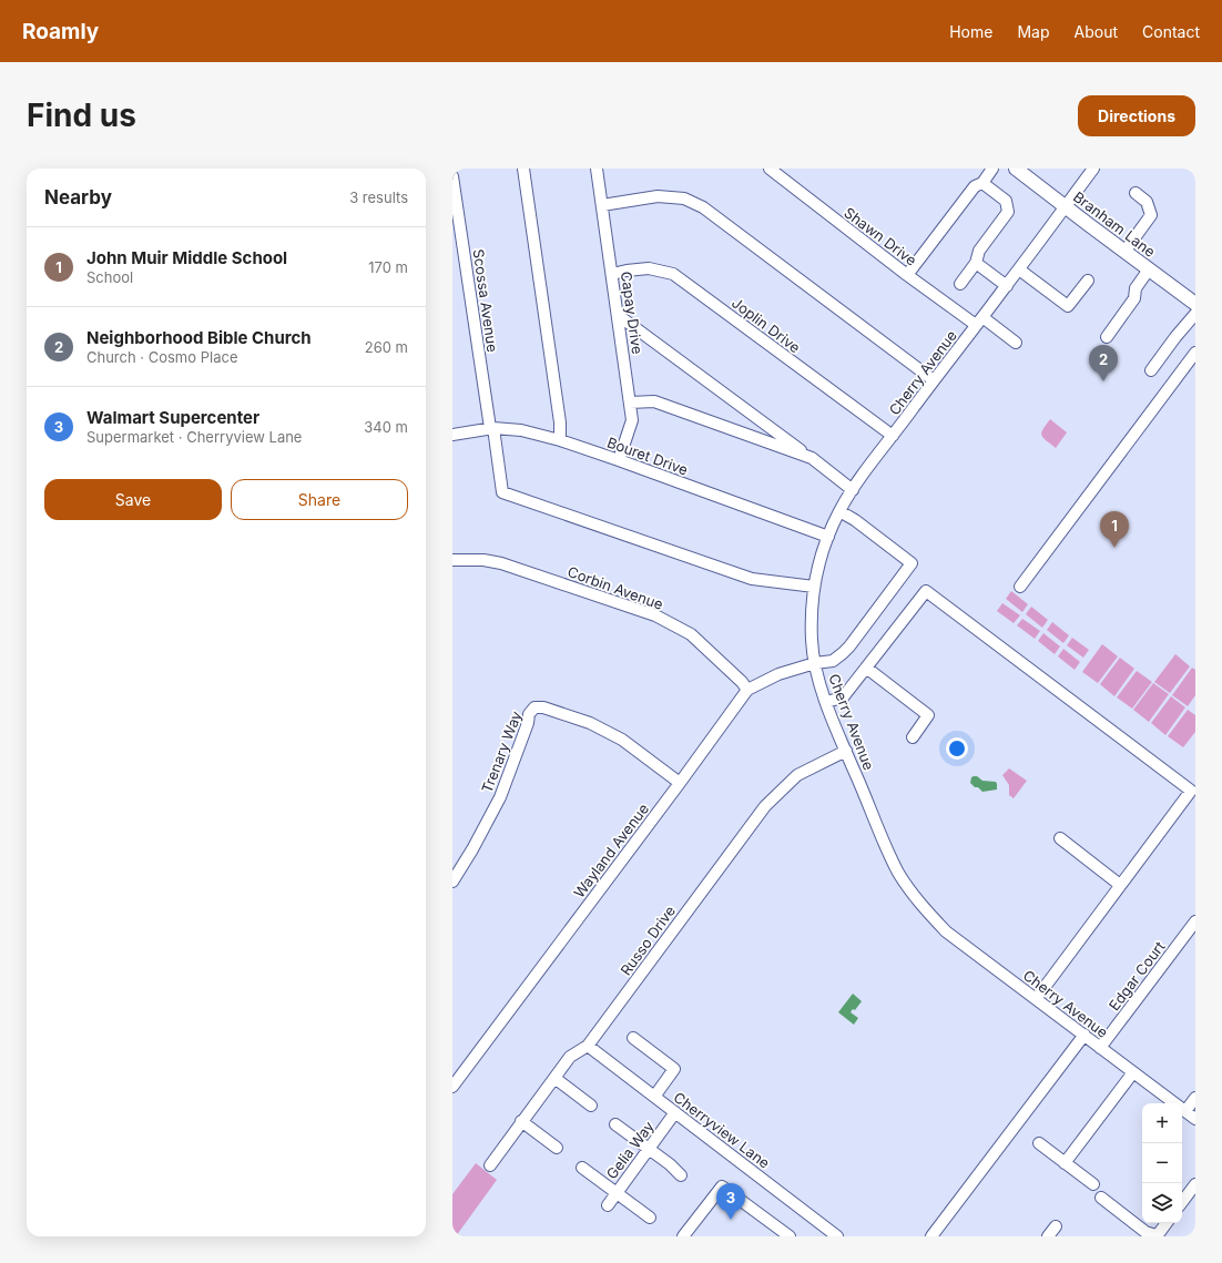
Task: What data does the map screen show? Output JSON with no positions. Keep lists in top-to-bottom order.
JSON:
{
  "streets": {
    "main road": ["Branham Lane"],
    "street": [
      "Shawn Drive",
      "Scossa Avenue",
      "Capay Drive",
      "Joplin Drive",
      "Cherry Avenue",
      "Bouret Drive",
      "Corbin Avenue",
      "Trenary Way",
      "Wayland Avenue",
      "Russo Drive",
      "Edgar Court",
      "Cherryview Lane",
      "Gelia Way"
    ]
  },
  "crossings": [
    ["Branham Lane", "Cherry Avenue"],
    ["Shawn Drive", "Cherry Avenue"],
    ["Scossa Avenue", "Cherry Avenue"],
    ["Scossa Avenue", "Bouret Drive"],
    ["Capay Drive", "Joplin Drive"],
    ["Capay Drive", "Bouret Drive"],
    ["Joplin Drive", "Cherry Avenue"],
    ["Cherry Avenue", "Bouret Drive"],
    ["Cherry Avenue", "Wayland Avenue"],
    ["Cherry Avenue", "Russo Drive"],
    ["Cherry Avenue", "Edgar Court"],
    ["Corbin Avenue", "Wayland Avenue"],
    ["Trenary Way", "Wayland Avenue"],
    ["Russo Drive", "Cherryview Lane"],
    ["Cherryview Lane", "Gelia Way"]
  ],
  "page": {
    "header": "Roamly",
    "nav": [
      "Home",
      "Map",
      "About",
      "Contact"
    ],
    "buttons": [
      "Directions",
      ["Save", "Share"]
    ],
    "title": "Find us",
    "heading": ["Nearby", "3 results"],
    "list": [
      {
        "mark": "1",
        "name": "John Muir Middle School",
        "note": "School",
        "value": "170 m"
      },
      {
        "mark": "2",
        "name": "Neighborhood Bible Church",
        "note": "Church · Cosmo Place",
        "value": "260 m"
      },
      {
        "mark": "3",
        "name": "Walmart Supercenter",
        "note": "Supermarket · Cherryview Lane",
        "value": "340 m"
      }
    ],
    "pins": ["2", "1", "3"],
    "map_buttons": ["+", "−"]
  }
}
